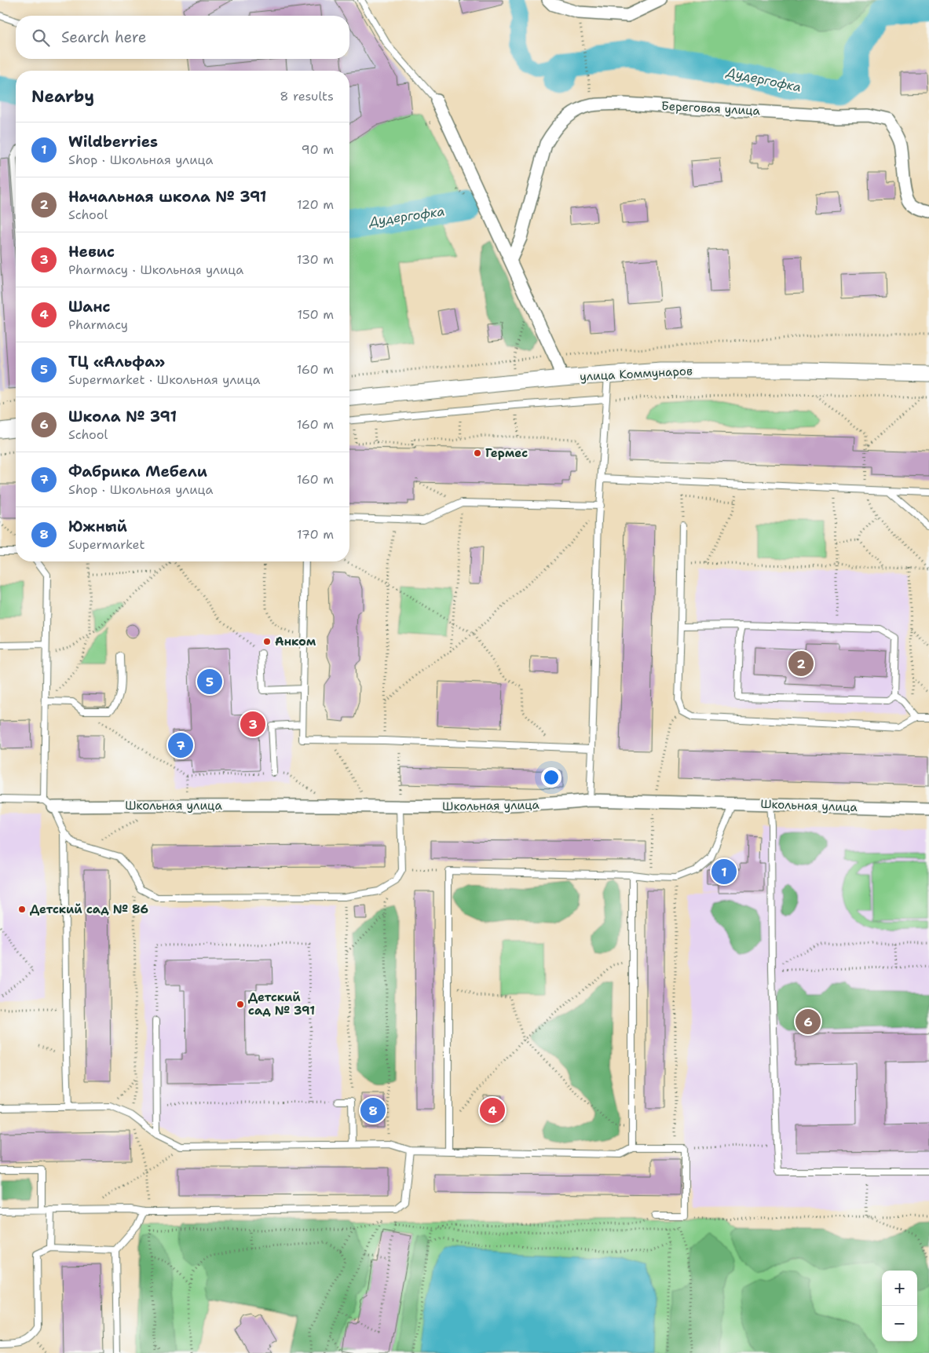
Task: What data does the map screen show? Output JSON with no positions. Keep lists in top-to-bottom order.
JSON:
{
  "streets": {
    "street": ["Береговая улица", "улица Коммунаров", "Школьная улица"]
  },
  "water": ["Дудергофка"],
  "places": [
    "Гермес",
    "Анком",
    "Детский сад № 86",
    "Детский сад № 391"
  ],
  "page": {
    "search": "Search here",
    "heading": ["Nearby", "8 results"],
    "list": [
      {
        "mark": "1",
        "name": "Wildberries",
        "note": "Shop · Школьная улица",
        "value": "90 m"
      },
      {
        "mark": "2",
        "name": "Начальная школа № 391",
        "note": "School",
        "value": "120 m"
      },
      {
        "mark": "3",
        "name": "Невис",
        "note": "Pharmacy · Школьная улица",
        "value": "130 m"
      },
      {
        "mark": "4",
        "name": "Шанс",
        "note": "Pharmacy",
        "value": "150 m"
      },
      {
        "mark": "5",
        "name": "ТЦ «Альфа»",
        "note": "Supermarket · Школьная улица",
        "value": "160 m"
      },
      {
        "mark": "6",
        "name": "Школа № 391",
        "note": "School",
        "value": "160 m"
      },
      {
        "mark": "7",
        "name": "Фабрика Мебели",
        "note": "Shop · Школьная улица",
        "value": "160 m"
      },
      {
        "mark": "8",
        "name": "Южный",
        "note": "Supermarket",
        "value": "170 m"
      }
    ],
    "pins": [
      "2",
      "5",
      "3",
      "7",
      "1",
      "6",
      "4",
      "8"
    ],
    "map_buttons": ["+", "−"]
  }
}
